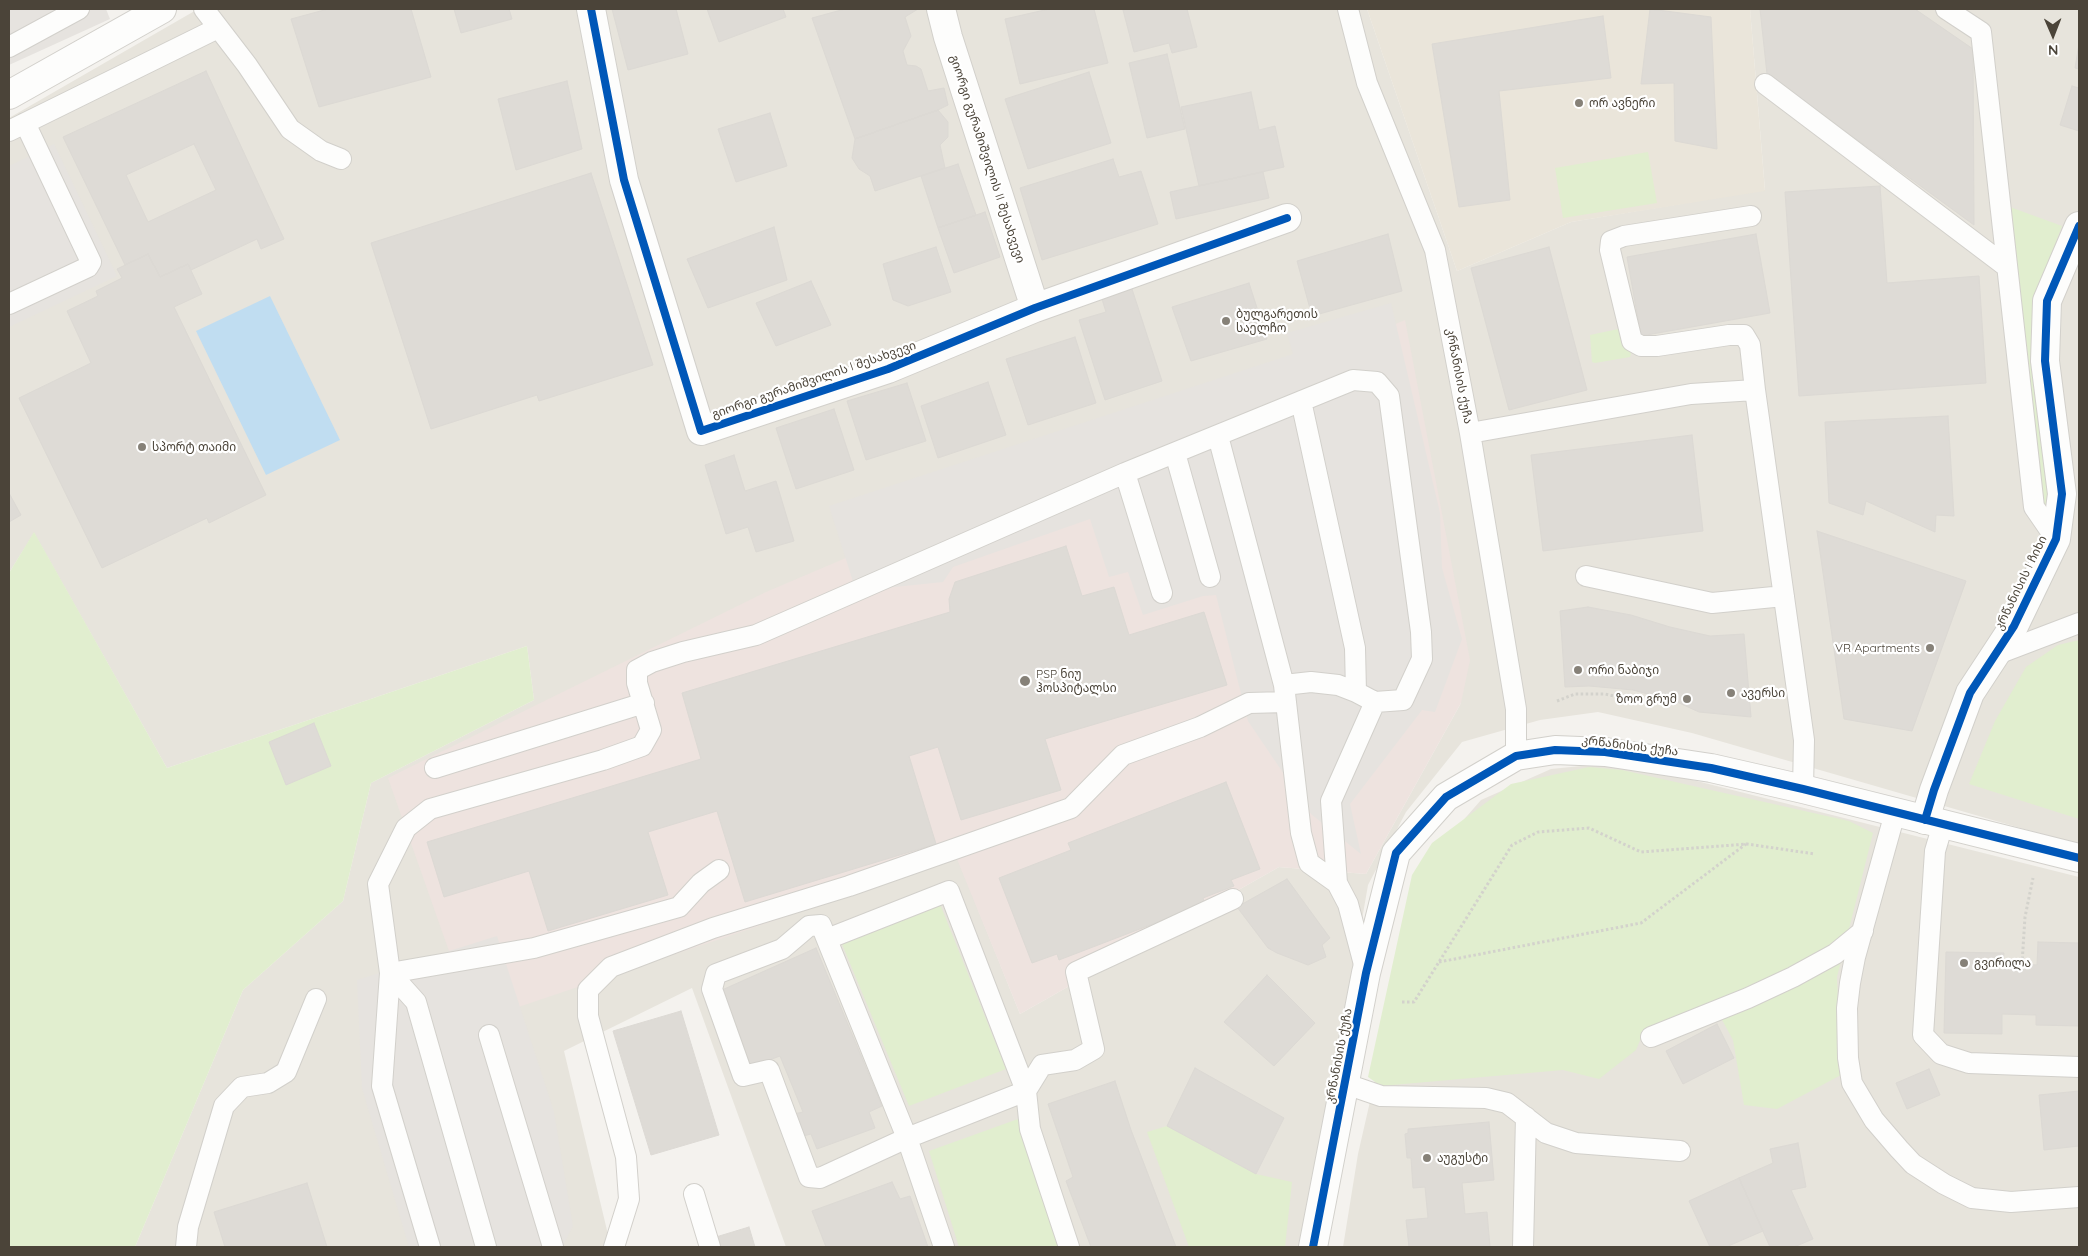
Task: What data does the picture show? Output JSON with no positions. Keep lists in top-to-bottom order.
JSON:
{
  "streets": {
    "street": [
      "გიორგი გურამიშვილის II შესახვევი",
      "კრწანისის ქუჩა",
      "გიორგი გურამიშვილის I შესახვევი",
      "კრწანისის I ჩიხი"
    ]
  },
  "crossings": [
    ["გიორგი გურამიშვილის II შესახვევი", "გიორგი გურამიშვილის I შესახვევი"],
    ["კრწანისის ქუჩა", "კრწანისის I ჩიხი"]
  ],
  "places": [
    "ორ ავნერი",
    "ბულგარეთის საელჩო",
    "სპორტ თაიმი",
    "VR Apartments",
    "ორი ნაბიჯი",
    "PSP ნიუ ჰოსპიტალსი",
    "ავერსი",
    "ზოო გრუმ",
    "გვირილა",
    "აუგუსტი"
  ],
  "north": "bottom"
}
